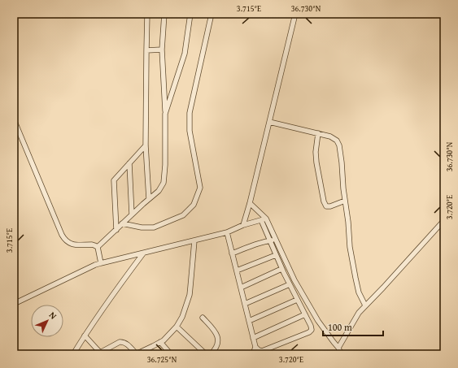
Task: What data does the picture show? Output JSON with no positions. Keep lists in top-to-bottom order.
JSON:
{
  "scale_bar": "100 m",
  "north": "top right",
  "coordinates": [
    "3.715°E",
    "36.730°N",
    "3.720°E",
    "36.725°N"
  ]
}
